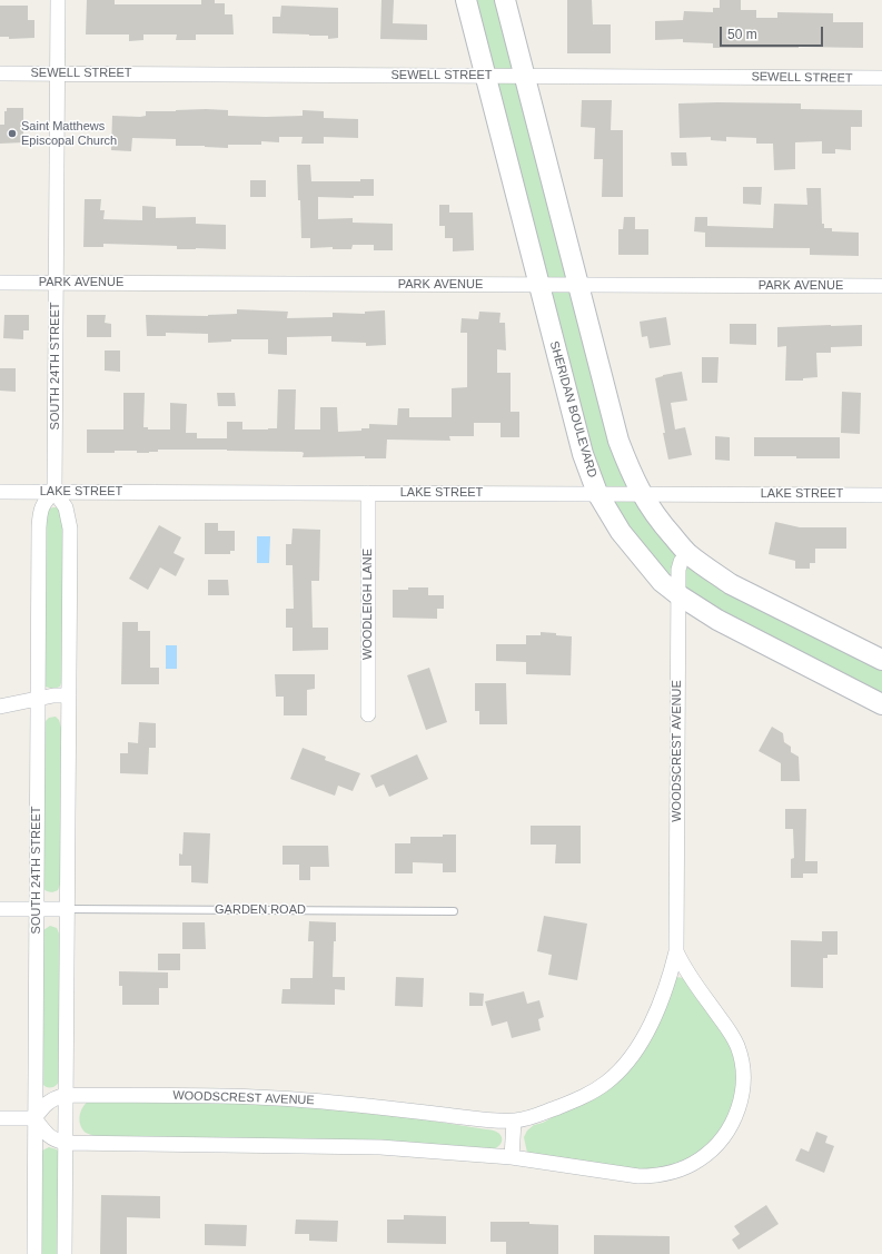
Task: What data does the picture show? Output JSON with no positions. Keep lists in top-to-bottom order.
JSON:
{
  "streets": {
    "main road": ["SHERIDAN BOULEVARD"],
    "street": [
      "SEWELL STREET",
      "PARK AVENUE",
      "SOUTH 24TH STREET",
      "LAKE STREET",
      "WOODLEIGH LANE",
      "WOODSCREST AVENUE"
    ],
    "lane": ["GARDEN ROAD"]
  },
  "crossings": [
    ["SEWELL STREET", "SOUTH 24TH STREET"],
    ["SEWELL STREET", "SHERIDAN BOULEVARD"],
    ["PARK AVENUE", "SOUTH 24TH STREET"],
    ["PARK AVENUE", "SHERIDAN BOULEVARD"],
    ["SOUTH 24TH STREET", "LAKE STREET"],
    ["SOUTH 24TH STREET", "WOODSCREST AVENUE"],
    ["SHERIDAN BOULEVARD", "LAKE STREET"],
    ["SHERIDAN BOULEVARD", "WOODSCREST AVENUE"],
    ["LAKE STREET", "WOODLEIGH LANE"]
  ],
  "places": ["Saint Matthews Episcopal Church"],
  "scale_bar": "50 m"
}
